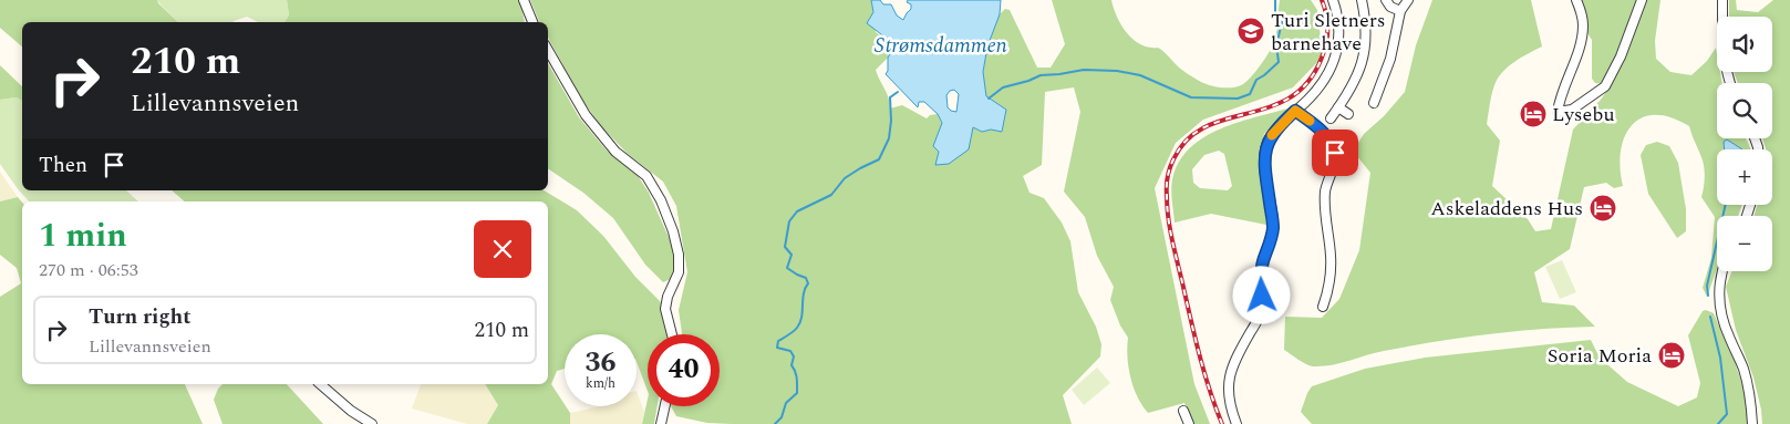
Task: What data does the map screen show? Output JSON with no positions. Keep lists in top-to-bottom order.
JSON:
{
  "water": ["Strømsdammen"],
  "places": {
    "school or university": ["Turi Sletners barnehave"],
    "hotel": ["Lysebu", "Askeladdens Hus", "Soria Moria"]
  },
  "page": {
    "map_buttons": ["+", "−"],
    "turn": ["210 m", "Lillevannsveien"],
    "then": "Then",
    "heading": ["1 min", "270 m · 06:53"],
    "list": [
      {
        "name": "Turn right",
        "note": "Lillevannsveien",
        "value": "210 m"
      }
    ],
    "speed": "36 km/h",
    "limit": "40"
  }
}
